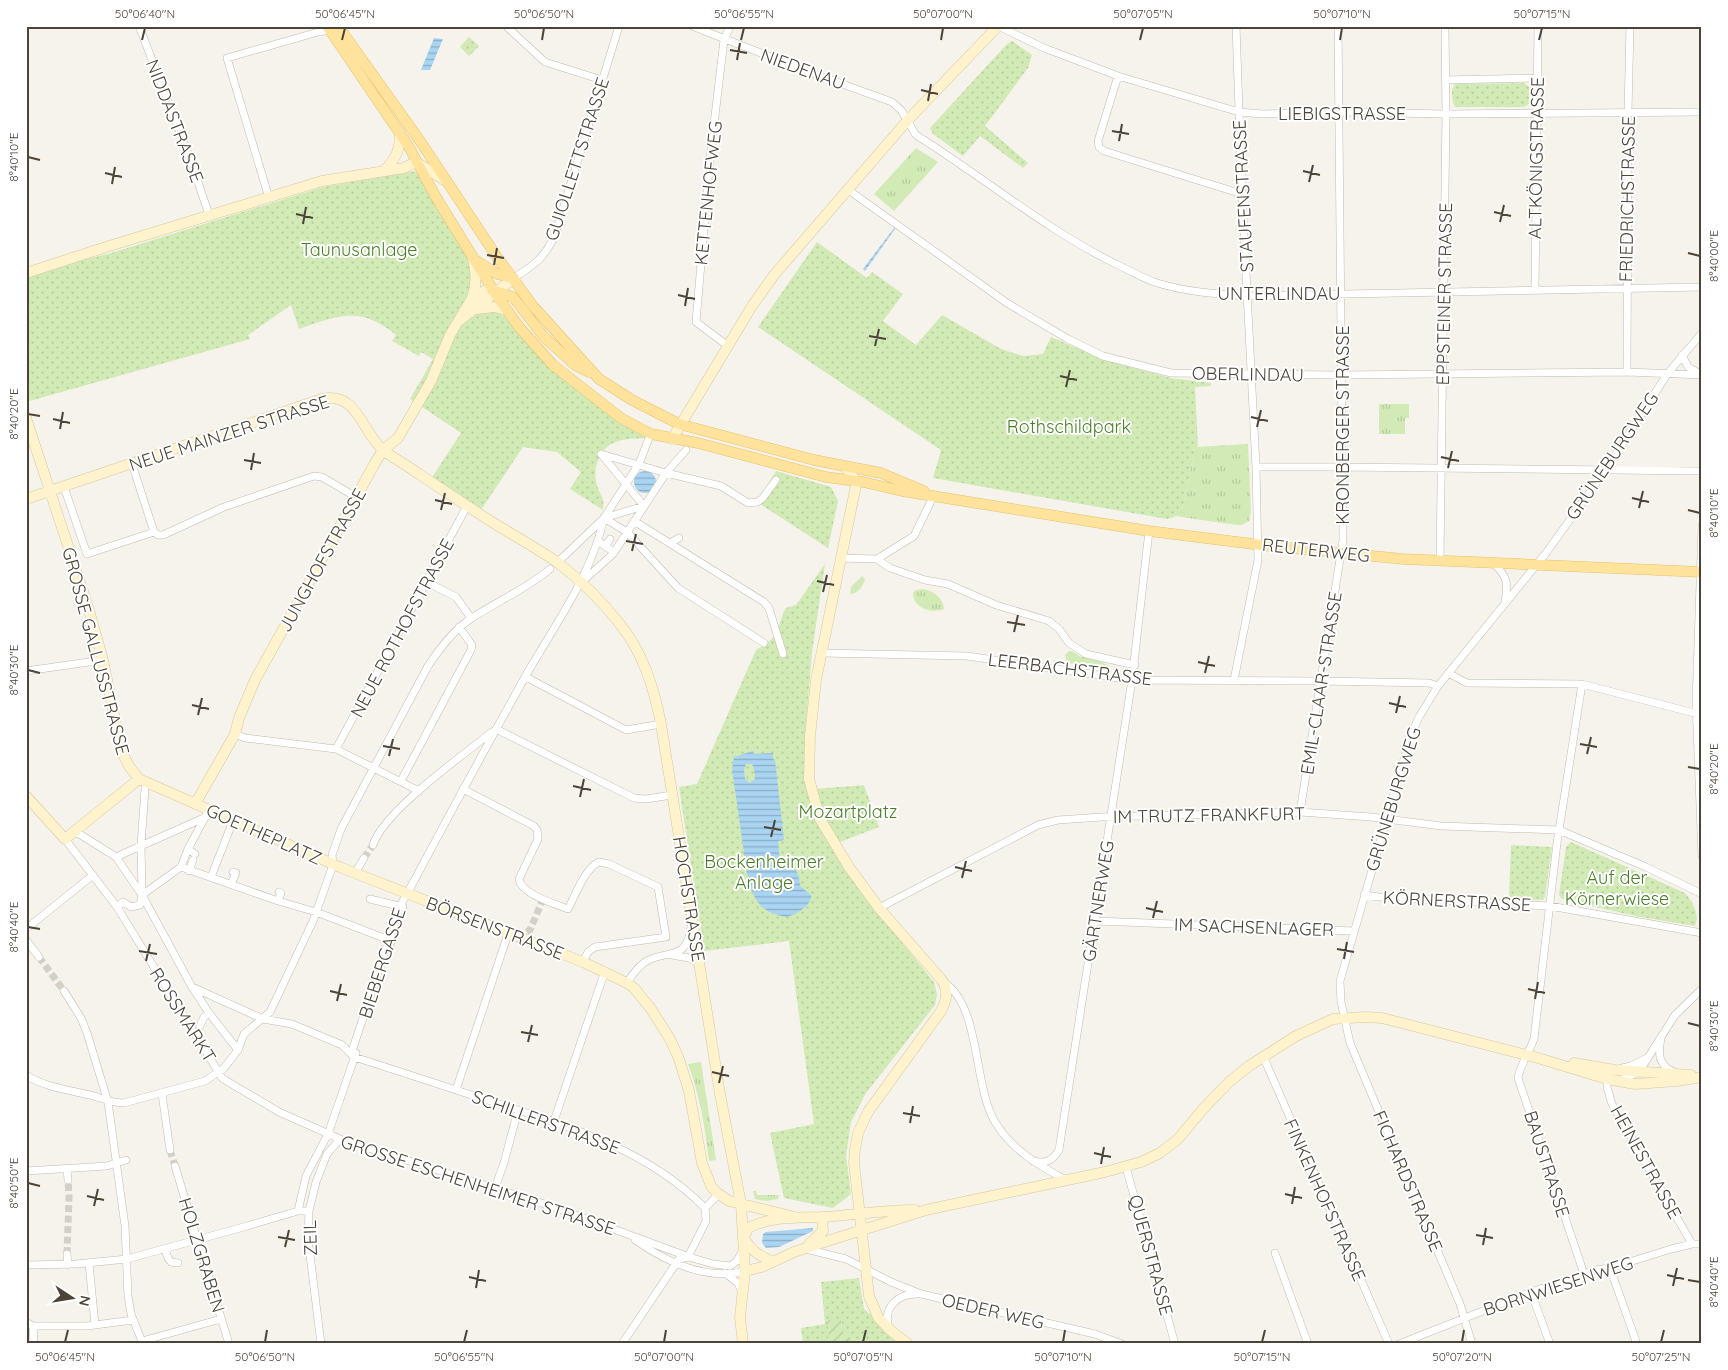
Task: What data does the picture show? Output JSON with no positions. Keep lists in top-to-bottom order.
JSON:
{
  "streets": {
    "main road": [
      "NEUE MAINZER STRASSE",
      "REUTERWEG",
      "JUNGHOFSTRASSE",
      "GROSSE GALLUSSTRASSE",
      "GOETHEPLATZ",
      "HOCHSTRASSE",
      "BÖRSENSTRASSE",
      "GROSSE ESCHENHEIMER STRASSE"
    ],
    "street": [
      "NIEDENAU",
      "LIEBIGSTRASSE",
      "NIDDASTRASSE",
      "ALTKÖNIGSTRASSE",
      "GUIOLLETTSTRASSE",
      "KETTENHOFWEG",
      "STAUFENSTRASSE",
      "FRIEDRICHSTRASSE",
      "UNTERLINDAU",
      "EPPSTEINER STRASSE",
      "OBERLINDAU",
      "KRONBERGER STRASSE",
      "GRÜNEBURGWEG",
      "NEUE ROTHOFSTRASSE",
      "LEERBACHSTRASSE",
      "EMIL-CLAAR-STRASSE",
      "IM TRUTZ FRANKFURT",
      "GÄRTNERWEG",
      "KÖRNERSTRASSE",
      "IM SACHSENLAGER",
      "BIEBERGASSE",
      "ROSSMARKT",
      "SCHILLERSTRASSE",
      "HEINESTRASSE",
      "BAUSTRASSE",
      "FICHARDSTRASSE",
      "FINKENHOFSTRASSE",
      "ZEIL",
      "HOLZGRABEN",
      "QUERSTRASSE",
      "BORNWIESENWEG",
      "OEDER WEG"
    ]
  },
  "crossings": [
    ["NIEDENAU", "KETTENHOFWEG"],
    ["NIEDENAU", "UNTERLINDAU"],
    ["LIEBIGSTRASSE", "ALTKÖNIGSTRASSE"],
    ["LIEBIGSTRASSE", "STAUFENSTRASSE"],
    ["LIEBIGSTRASSE", "FRIEDRICHSTRASSE"],
    ["LIEBIGSTRASSE", "EPPSTEINER STRASSE"],
    ["LIEBIGSTRASSE", "KRONBERGER STRASSE"],
    ["ALTKÖNIGSTRASSE", "UNTERLINDAU"],
    ["STAUFENSTRASSE", "UNTERLINDAU"],
    ["STAUFENSTRASSE", "OBERLINDAU"],
    ["STAUFENSTRASSE", "REUTERWEG"],
    ["STAUFENSTRASSE", "LEERBACHSTRASSE"],
    ["FRIEDRICHSTRASSE", "UNTERLINDAU"],
    ["FRIEDRICHSTRASSE", "OBERLINDAU"],
    ["UNTERLINDAU", "EPPSTEINER STRASSE"],
    ["UNTERLINDAU", "KRONBERGER STRASSE"],
    ["EPPSTEINER STRASSE", "OBERLINDAU"],
    ["EPPSTEINER STRASSE", "REUTERWEG"],
    ["OBERLINDAU", "KRONBERGER STRASSE"],
    ["OBERLINDAU", "GRÜNEBURGWEG"],
    ["KRONBERGER STRASSE", "REUTERWEG"],
    ["KRONBERGER STRASSE", "EMIL-CLAAR-STRASSE"],
    ["NEUE MAINZER STRASSE", "JUNGHOFSTRASSE"],
    ["NEUE MAINZER STRASSE", "NEUE ROTHOFSTRASSE"],
    ["NEUE MAINZER STRASSE", "GROSSE GALLUSSTRASSE"],
    ["NEUE MAINZER STRASSE", "HOCHSTRASSE"],
    ["NEUE MAINZER STRASSE", "BIEBERGASSE"],
    ["GRÜNEBURGWEG", "REUTERWEG"],
    ["GRÜNEBURGWEG", "LEERBACHSTRASSE"],
    ["GRÜNEBURGWEG", "IM TRUTZ FRANKFURT"],
    ["GRÜNEBURGWEG", "KÖRNERSTRASSE"],
    ["GRÜNEBURGWEG", "IM SACHSENLAGER"],
    ["GRÜNEBURGWEG", "FICHARDSTRASSE"],
    ["REUTERWEG", "EMIL-CLAAR-STRASSE"],
    ["REUTERWEG", "GÄRTNERWEG"],
    ["JUNGHOFSTRASSE", "GOETHEPLATZ"],
    ["GROSSE GALLUSSTRASSE", "ROSSMARKT"],
    ["LEERBACHSTRASSE", "EMIL-CLAAR-STRASSE"],
    ["LEERBACHSTRASSE", "GÄRTNERWEG"],
    ["EMIL-CLAAR-STRASSE", "IM TRUTZ FRANKFURT"],
    ["IM TRUTZ FRANKFURT", "GÄRTNERWEG"],
    ["IM TRUTZ FRANKFURT", "BAUSTRASSE"],
    ["GOETHEPLATZ", "BÖRSENSTRASSE"],
    ["HOCHSTRASSE", "BIEBERGASSE"],
    ["HOCHSTRASSE", "GROSSE ESCHENHEIMER STRASSE"],
    ["GÄRTNERWEG", "IM SACHSENLAGER"],
    ["KÖRNERSTRASSE", "BAUSTRASSE"],
    ["BÖRSENSTRASSE", "BIEBERGASSE"],
    ["BIEBERGASSE", "ROSSMARKT"],
    ["BIEBERGASSE", "SCHILLERSTRASSE"],
    ["BIEBERGASSE", "GROSSE ESCHENHEIMER STRASSE"],
    ["BIEBERGASSE", "ZEIL"],
    ["ROSSMARKT", "SCHILLERSTRASSE"],
    ["ROSSMARKT", "GROSSE ESCHENHEIMER STRASSE"],
    ["ROSSMARKT", "ZEIL"],
    ["HEINESTRASSE", "BORNWIESENWEG"],
    ["BAUSTRASSE", "BORNWIESENWEG"],
    ["FICHARDSTRASSE", "BORNWIESENWEG"],
    ["GROSSE ESCHENHEIMER STRASSE", "ZEIL"],
    ["GROSSE ESCHENHEIMER STRASSE", "OEDER WEG"]
  ],
  "parks": [
    "Taunusanlage",
    "Rothschildpark",
    "Mozartplatz",
    "Bockenheimer Anlage",
    "Auf der Körnerwiese"
  ],
  "north": "right",
  "coordinates": [
    "50°06'40\"N",
    "50°06'45\"N",
    "50°06'50\"N",
    "50°06'55\"N",
    "50°07'00\"N",
    "50°07'05\"N",
    "50°07'10\"N",
    "50°07'15\"N",
    "8°40'10\"E",
    "8°40'00\"E",
    "8°40'20\"E",
    "8°40'30\"E",
    "8°40'40\"E",
    "8°40'50\"E",
    "50°07'20\"N",
    "50°07'25\"N"
  ]
}
